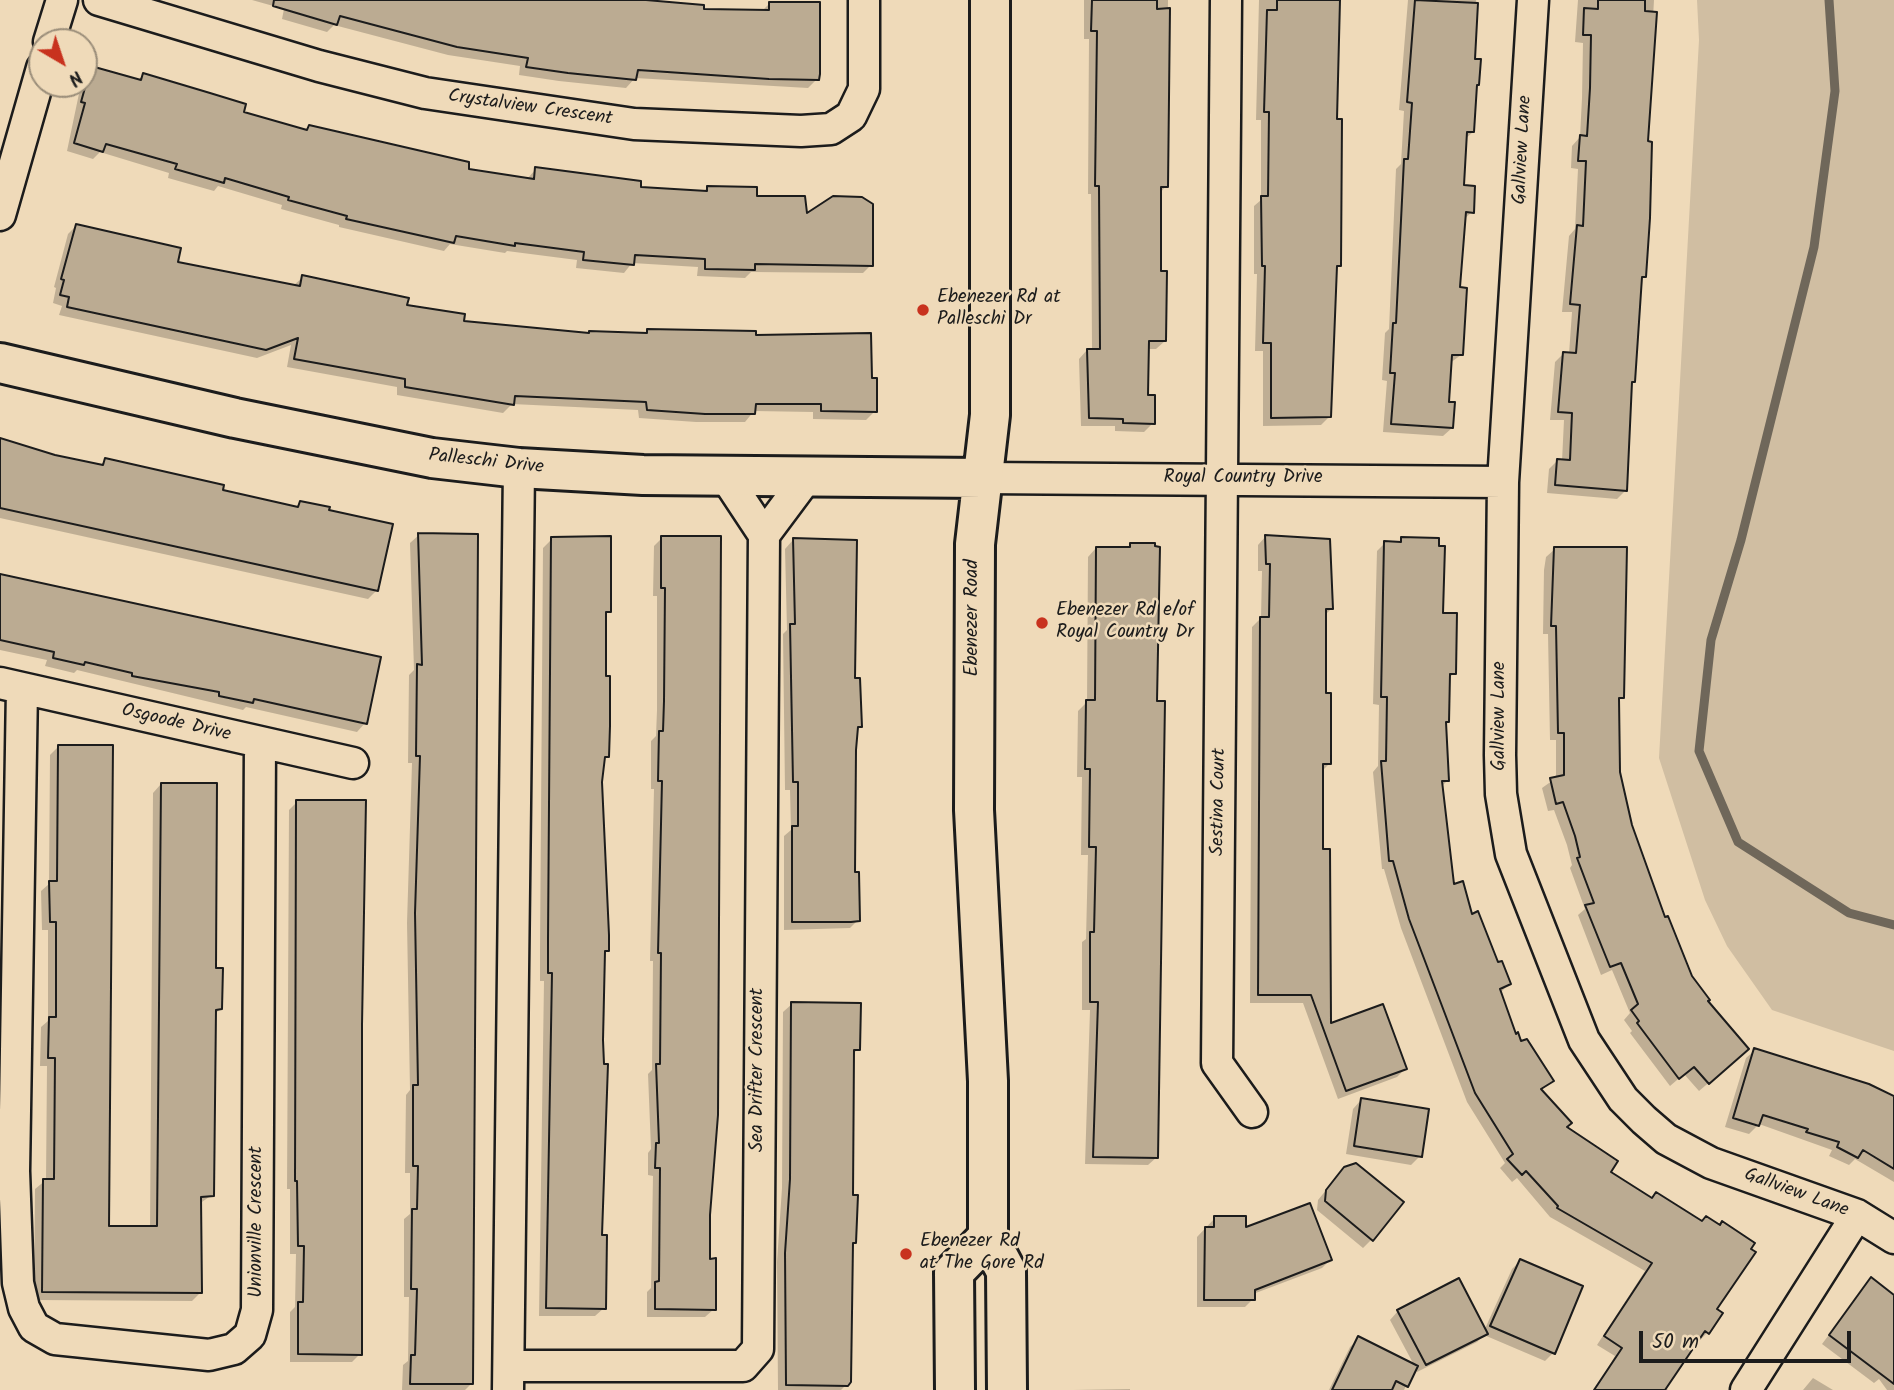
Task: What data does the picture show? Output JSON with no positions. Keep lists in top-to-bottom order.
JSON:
{
  "streets": {
    "main road": ["Palleschi Drive", "Ebenezer Road"],
    "street": [
      "Crystalview Crescent",
      "Gallview Lane",
      "Royal Country Drive",
      "Osgoode Drive",
      "Sestina Court",
      "Sea Drifter Crescent",
      "Unionville Crescent"
    ]
  },
  "crossings": [
    ["Gallview Lane", "Royal Country Drive"],
    ["Palleschi Drive", "Royal Country Drive"],
    ["Palleschi Drive", "Ebenezer Road"],
    ["Palleschi Drive", "Sea Drifter Crescent"],
    ["Royal Country Drive", "Ebenezer Road"],
    ["Royal Country Drive", "Sestina Court"],
    ["Osgoode Drive", "Unionville Crescent"]
  ],
  "places": ["Ebenezer Rd at Palleschi Dr", "Ebenezer Rd e/of Royal Country Dr", "Ebenezer Rd at The Gore Rd"],
  "scale_bar": "50 m",
  "north": "bottom right"
}
